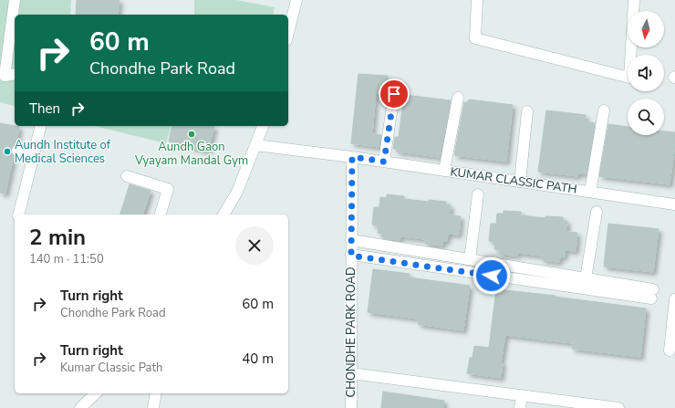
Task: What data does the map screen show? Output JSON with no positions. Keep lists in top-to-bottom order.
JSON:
{
  "streets": {
    "street": ["KUMAR CLASSIC PATH", "CHONDHE PARK ROAD"]
  },
  "crossings": [
    ["KUMAR CLASSIC PATH", "CHONDHE PARK ROAD"]
  ],
  "places": ["Aundh Gaon Vyayam Mandal Gym", "Aundh Institute of Medical Sciences"],
  "north": "bottom",
  "page": {
    "turn": ["60 m", "Chondhe Park Road"],
    "then": "Then",
    "heading": ["2 min", "140 m · 11:50"],
    "list": [
      {
        "name": "Turn right",
        "note": "Chondhe Park Road",
        "value": "60 m"
      },
      {
        "name": "Turn right",
        "note": "Kumar Classic Path",
        "value": "40 m"
      }
    ]
  }
}
